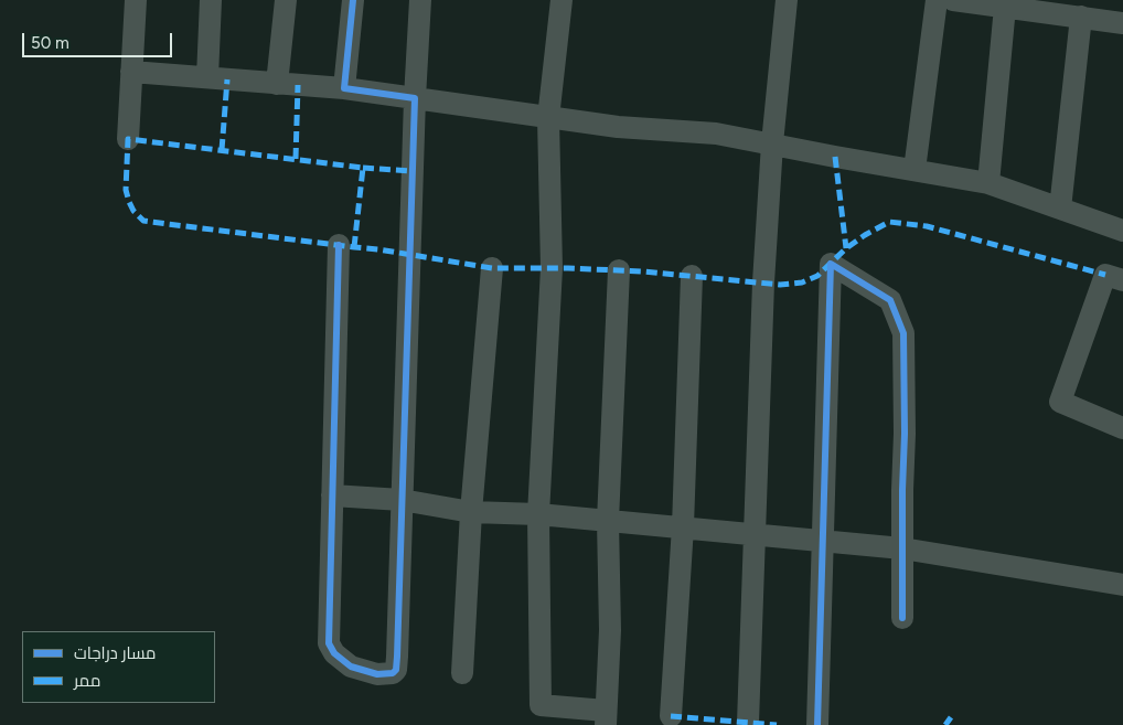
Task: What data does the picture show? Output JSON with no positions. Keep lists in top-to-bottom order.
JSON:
{
  "legend": ["مسار دراجات", "ممر"],
  "scale_bar": "50 m"
}
